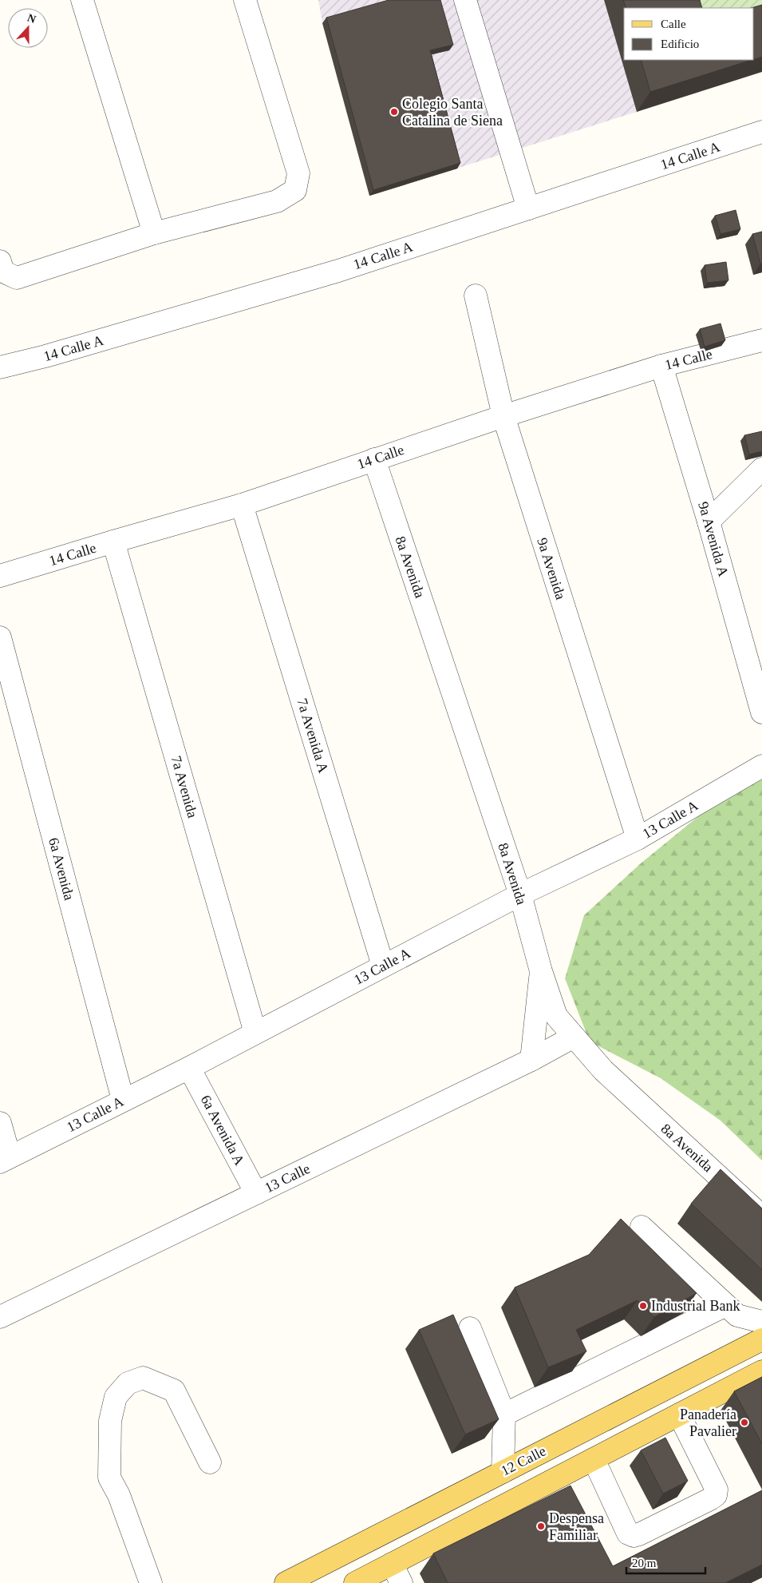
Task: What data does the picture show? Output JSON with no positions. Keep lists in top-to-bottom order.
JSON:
{
  "streets": {
    "main road": ["12 Calle"],
    "street": [
      "14 Calle A",
      "14 Calle",
      "9a Avenida A",
      "8a Avenida",
      "9a Avenida",
      "7a Avenida A",
      "7a Avenida",
      "13 Calle A",
      "6a Avenida",
      "6a Avenida A",
      "13 Calle"
    ]
  },
  "crossings": [
    ["14 Calle", "9a Avenida A"],
    ["14 Calle", "8a Avenida"],
    ["14 Calle", "9a Avenida"],
    ["14 Calle", "7a Avenida A"],
    ["14 Calle", "7a Avenida"],
    ["8a Avenida", "13 Calle A"],
    ["8a Avenida", "13 Calle"],
    ["9a Avenida", "13 Calle A"],
    ["7a Avenida A", "13 Calle A"],
    ["7a Avenida", "13 Calle A"],
    ["13 Calle A", "6a Avenida"],
    ["13 Calle A", "6a Avenida A"],
    ["6a Avenida A", "13 Calle"]
  ],
  "places": [
    "Colegio Santa Catalina de Siena",
    "Industrial Bank",
    "Panadería Pavalier",
    "Despensa Familiar"
  ],
  "legend": ["Calle", "Edificio"],
  "scale_bar": "20 m",
  "north": "top"
}
